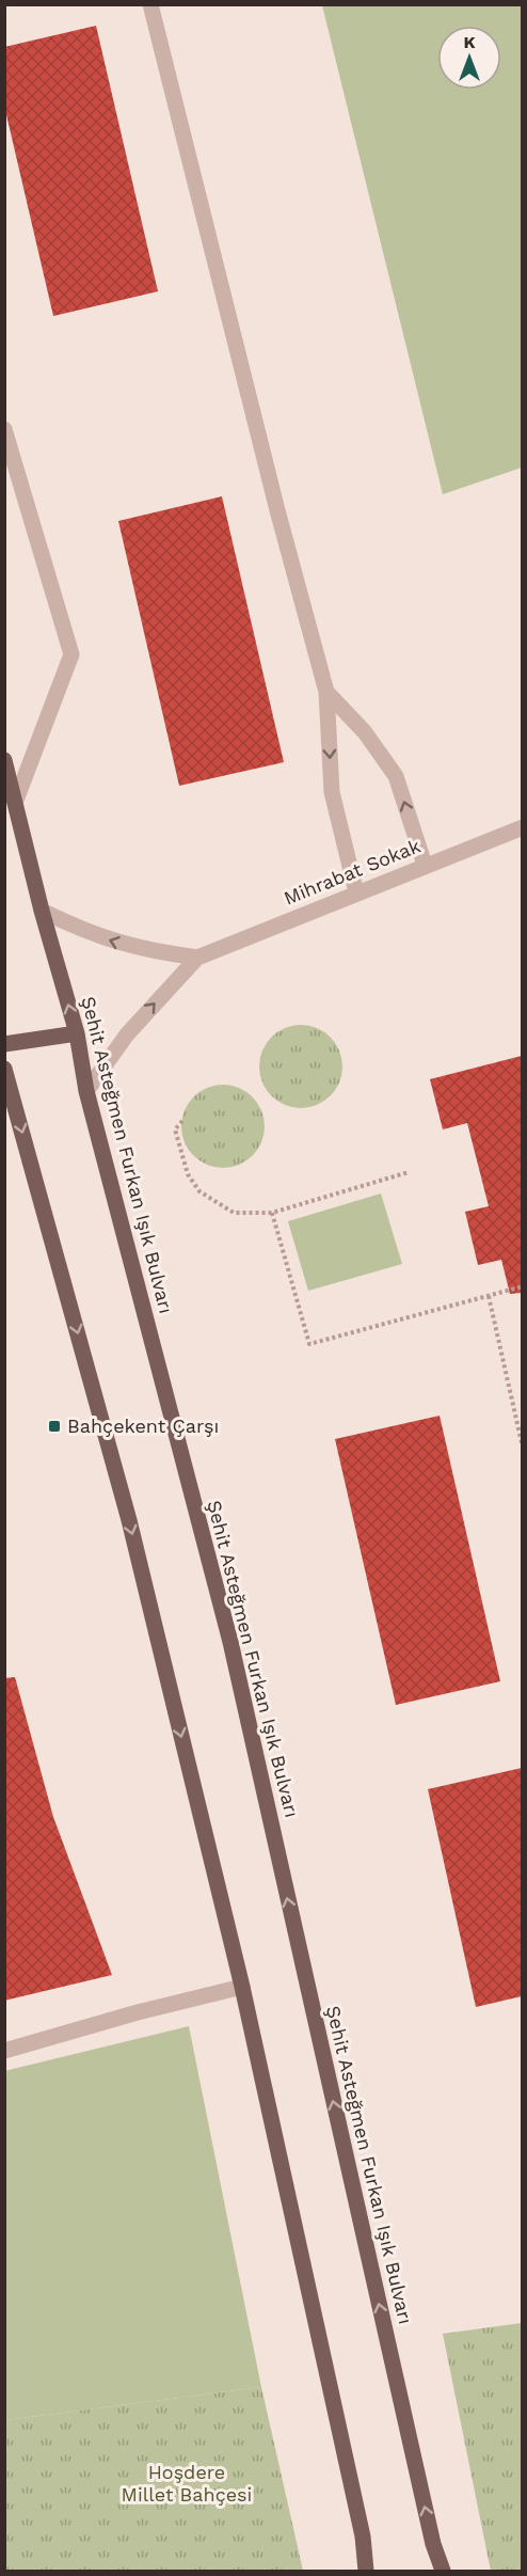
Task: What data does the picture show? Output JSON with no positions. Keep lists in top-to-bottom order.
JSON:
{
  "streets": {
    "main road": ["Şehit Asteğmen Furkan Işık Bulvarı"],
    "street": ["Mihrabat Sokak"]
  },
  "parks": ["Hoşdere Millet Bahçesi"],
  "places": {
    "transit": ["Bahçekent Çarşı"]
  },
  "north": "top"
}
